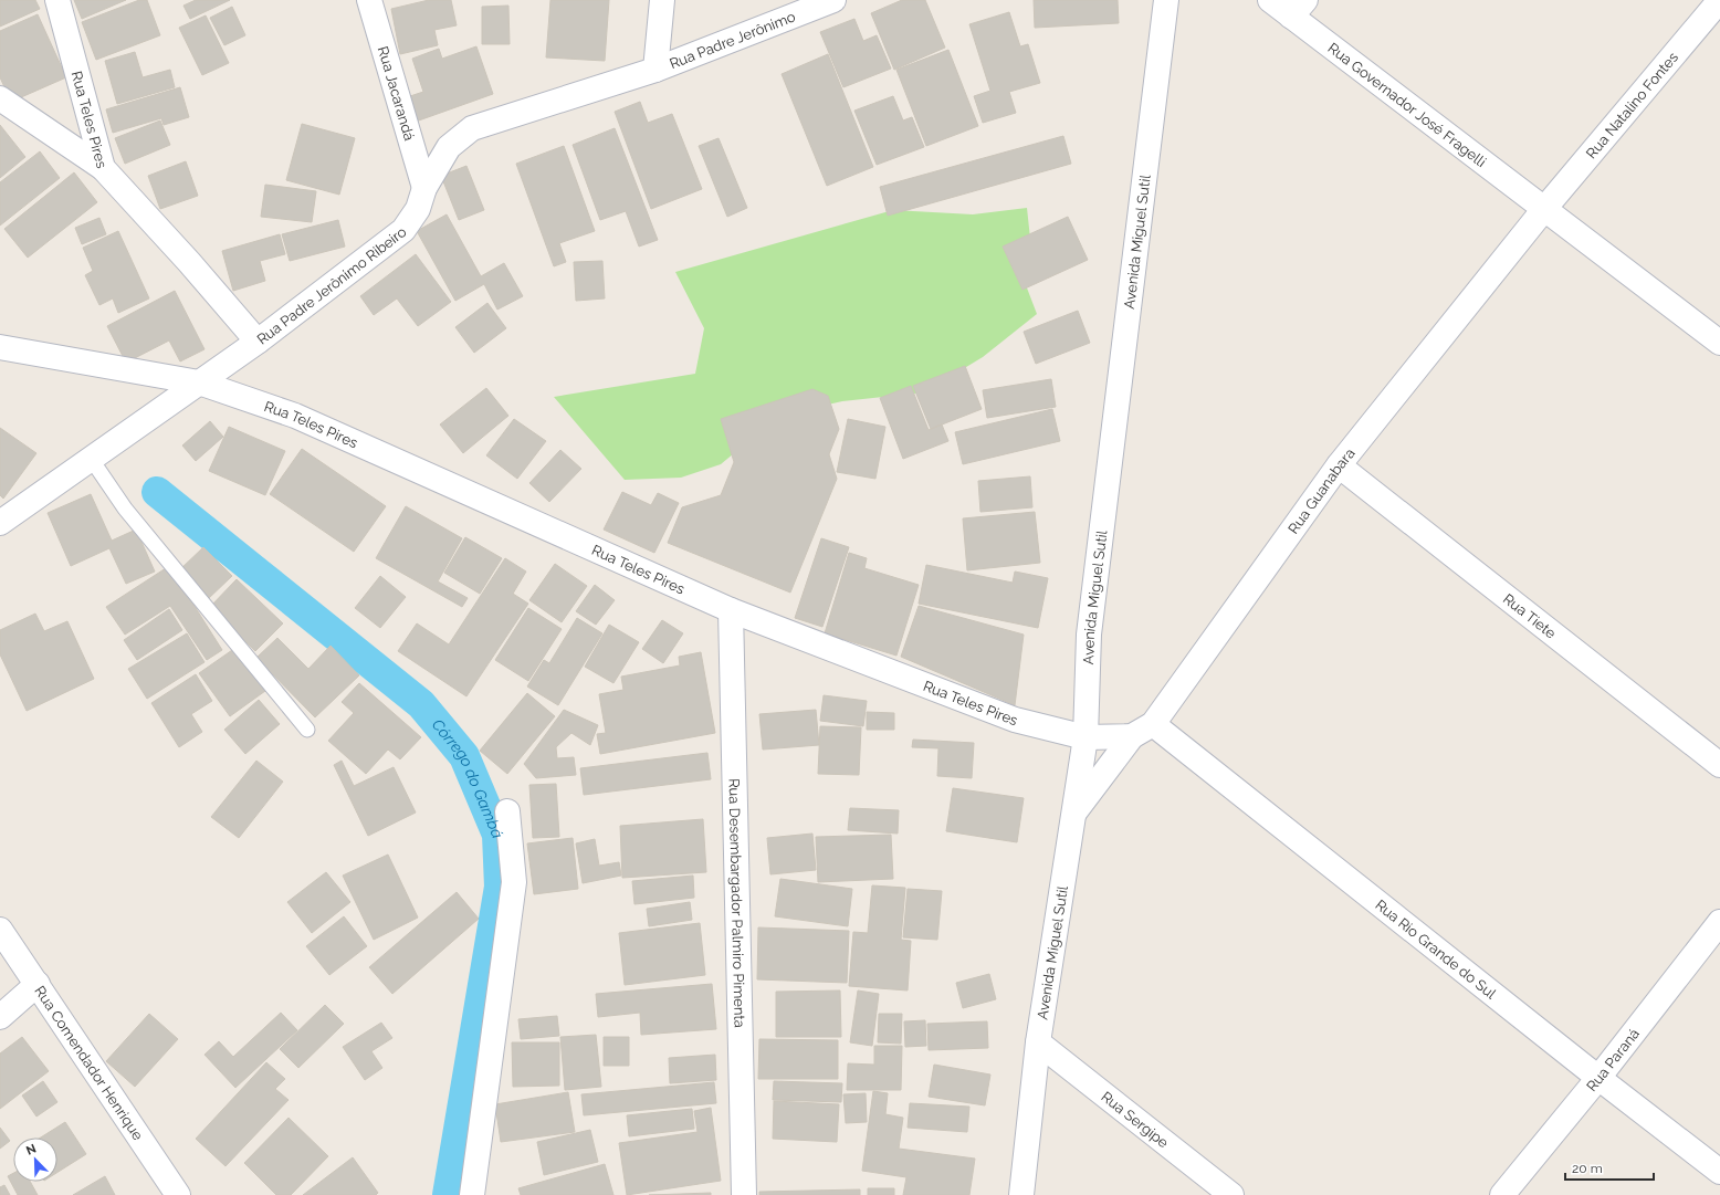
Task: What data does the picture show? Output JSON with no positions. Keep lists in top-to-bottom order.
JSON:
{
  "streets": {
    "street": [
      "Rua Padre Jerônimo",
      "Rua Jacarandá",
      "Rua Governador José Fragelli",
      "Rua Natalino Fontes",
      "Rua Teles Pires",
      "Avenida Miguel Sutil",
      "Rua Padre Jerônimo Ribeiro",
      "Rua Guanabara",
      "Rua Tiete",
      "Rua Desembargador Palmiro Pimenta",
      "Rua Rio Grande do Sul",
      "Rua Paraná",
      "Rua Comendador Henrique",
      "Rua Sergipe"
    ]
  },
  "crossings": [
    ["Rua Padre Jerônimo", "Rua Padre Jerônimo Ribeiro"],
    ["Rua Jacarandá", "Rua Padre Jerônimo Ribeiro"],
    ["Rua Governador José Fragelli", "Rua Natalino Fontes"],
    ["Rua Governador José Fragelli", "Rua Guanabara"],
    ["Rua Natalino Fontes", "Rua Guanabara"],
    ["Rua Teles Pires", "Avenida Miguel Sutil"],
    ["Rua Teles Pires", "Rua Padre Jerônimo Ribeiro"],
    ["Rua Teles Pires", "Rua Guanabara"],
    ["Rua Teles Pires", "Rua Desembargador Palmiro Pimenta"],
    ["Avenida Miguel Sutil", "Rua Guanabara"],
    ["Avenida Miguel Sutil", "Rua Sergipe"],
    ["Rua Guanabara", "Rua Tiete"],
    ["Rua Guanabara", "Rua Rio Grande do Sul"],
    ["Rua Rio Grande do Sul", "Rua Paraná"]
  ],
  "water": ["Córrego do Gambá"],
  "scale_bar": "20 m",
  "north": "top left"
}
